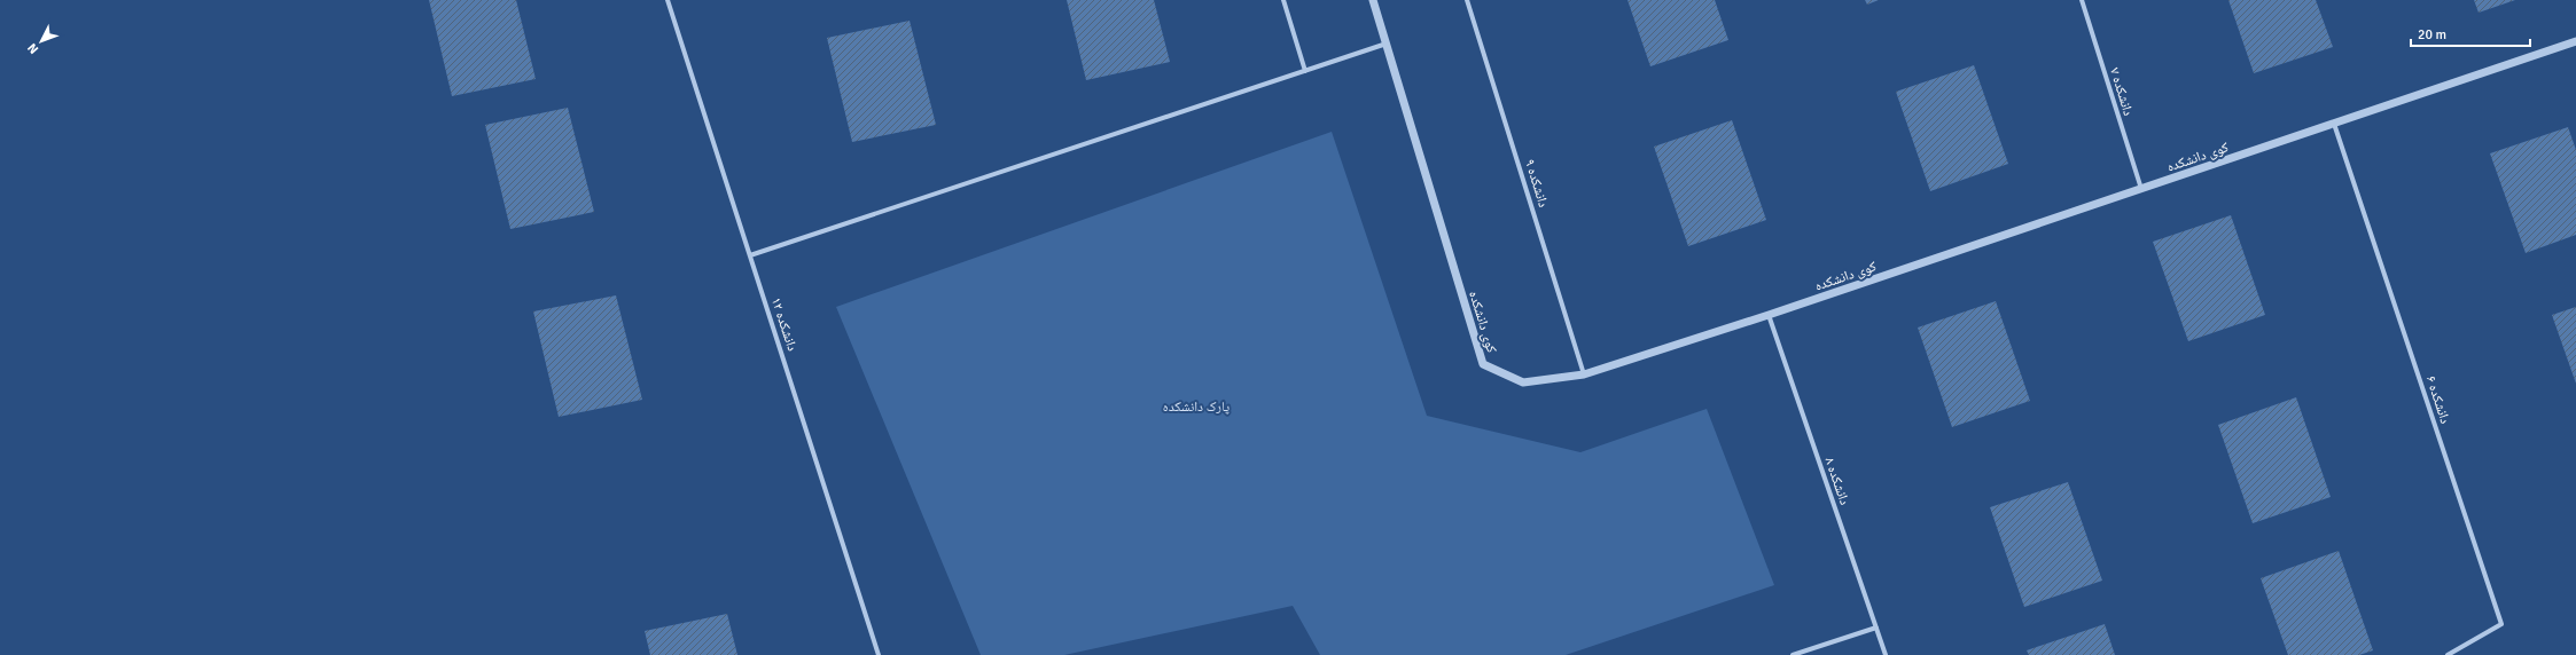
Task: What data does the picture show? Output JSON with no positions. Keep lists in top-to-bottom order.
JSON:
{
  "streets": {
    "street": [
      "دانشکده ۷",
      "کوی دانشکده",
      "دانشکده ۹",
      "دانشکده ۱۲",
      "دانشکده ۶",
      "دانشکده ۸"
    ]
  },
  "crossings": [
    ["دانشکده ۷", "کوی دانشکده"],
    ["کوی دانشکده", "دانشکده ۹"],
    ["کوی دانشکده", "دانشکده ۶"],
    ["کوی دانشکده", "دانشکده ۸"]
  ],
  "parks": ["پارک دانشکده"],
  "scale_bar": "20 m",
  "north": "bottom left"
}
